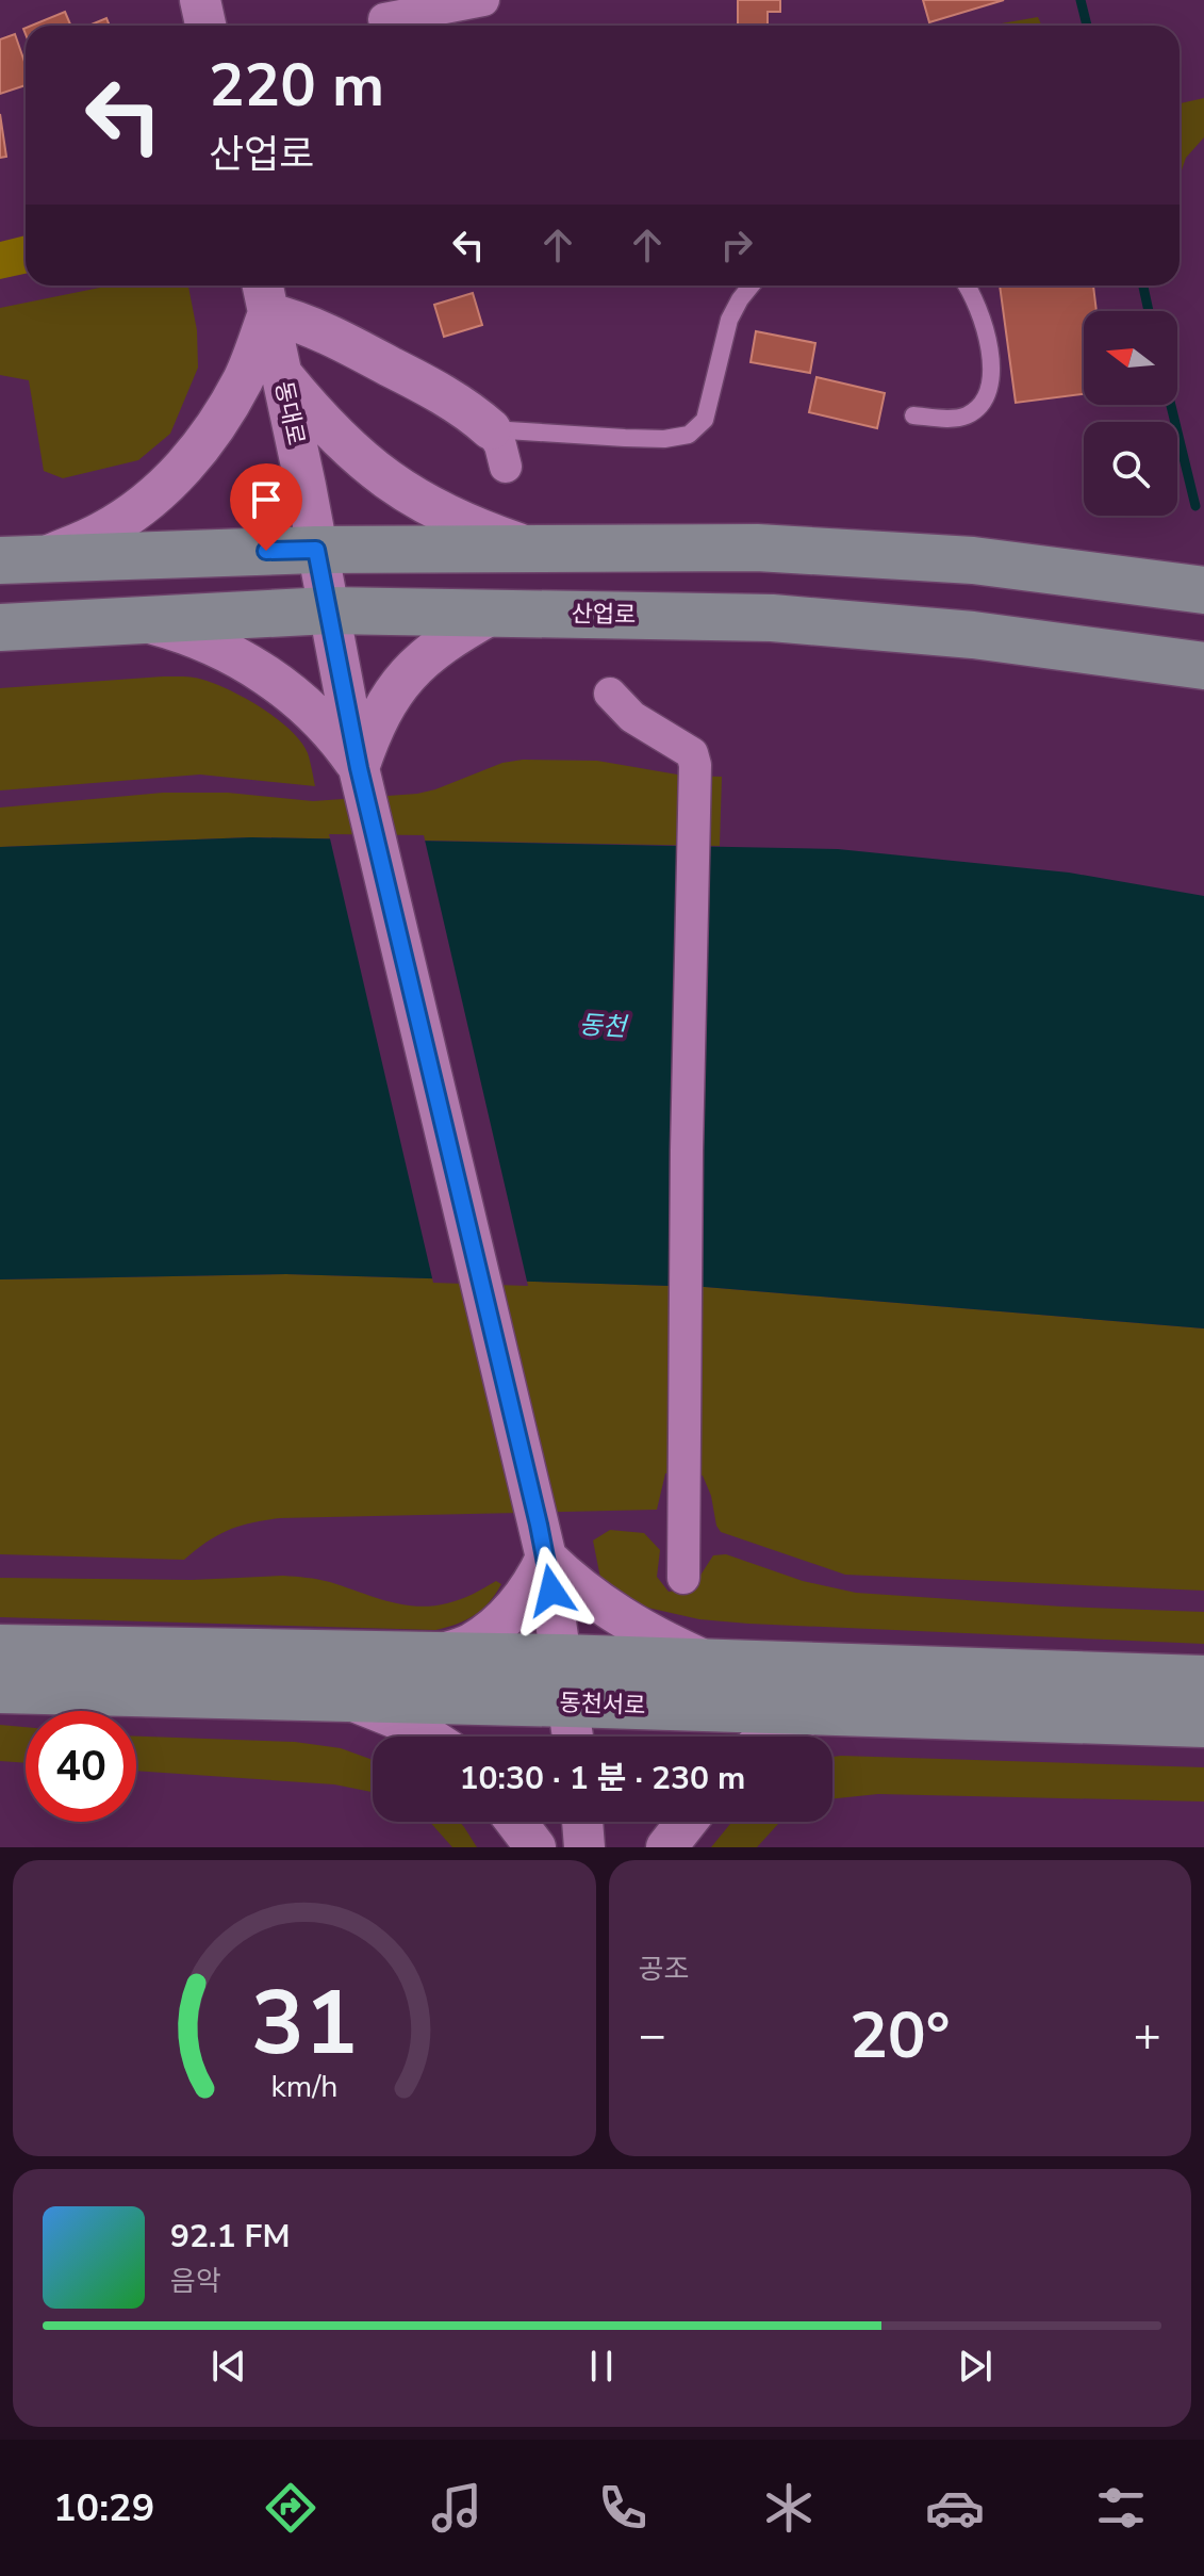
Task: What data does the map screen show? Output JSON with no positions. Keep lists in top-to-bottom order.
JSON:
{
  "streets": {
    "main road": ["산업로", "동천서로"],
    "street": ["동대로"]
  },
  "crossings": [
    ["동대로", "산업로"],
    ["동대로", "동천서로"]
  ],
  "water": ["동천"],
  "north": "left",
  "page": {
    "turn": ["220 m", "산업로"],
    "limit": "40",
    "trip": "10:30 · 1 분 · 230 m",
    "tile": "공조",
    "heat": ["−", "20°", "+"],
    "song": ["92.1 FM", "음악"],
    "tabs": "10:29",
    "gauge": ["31", "km/h"]
  }
}
